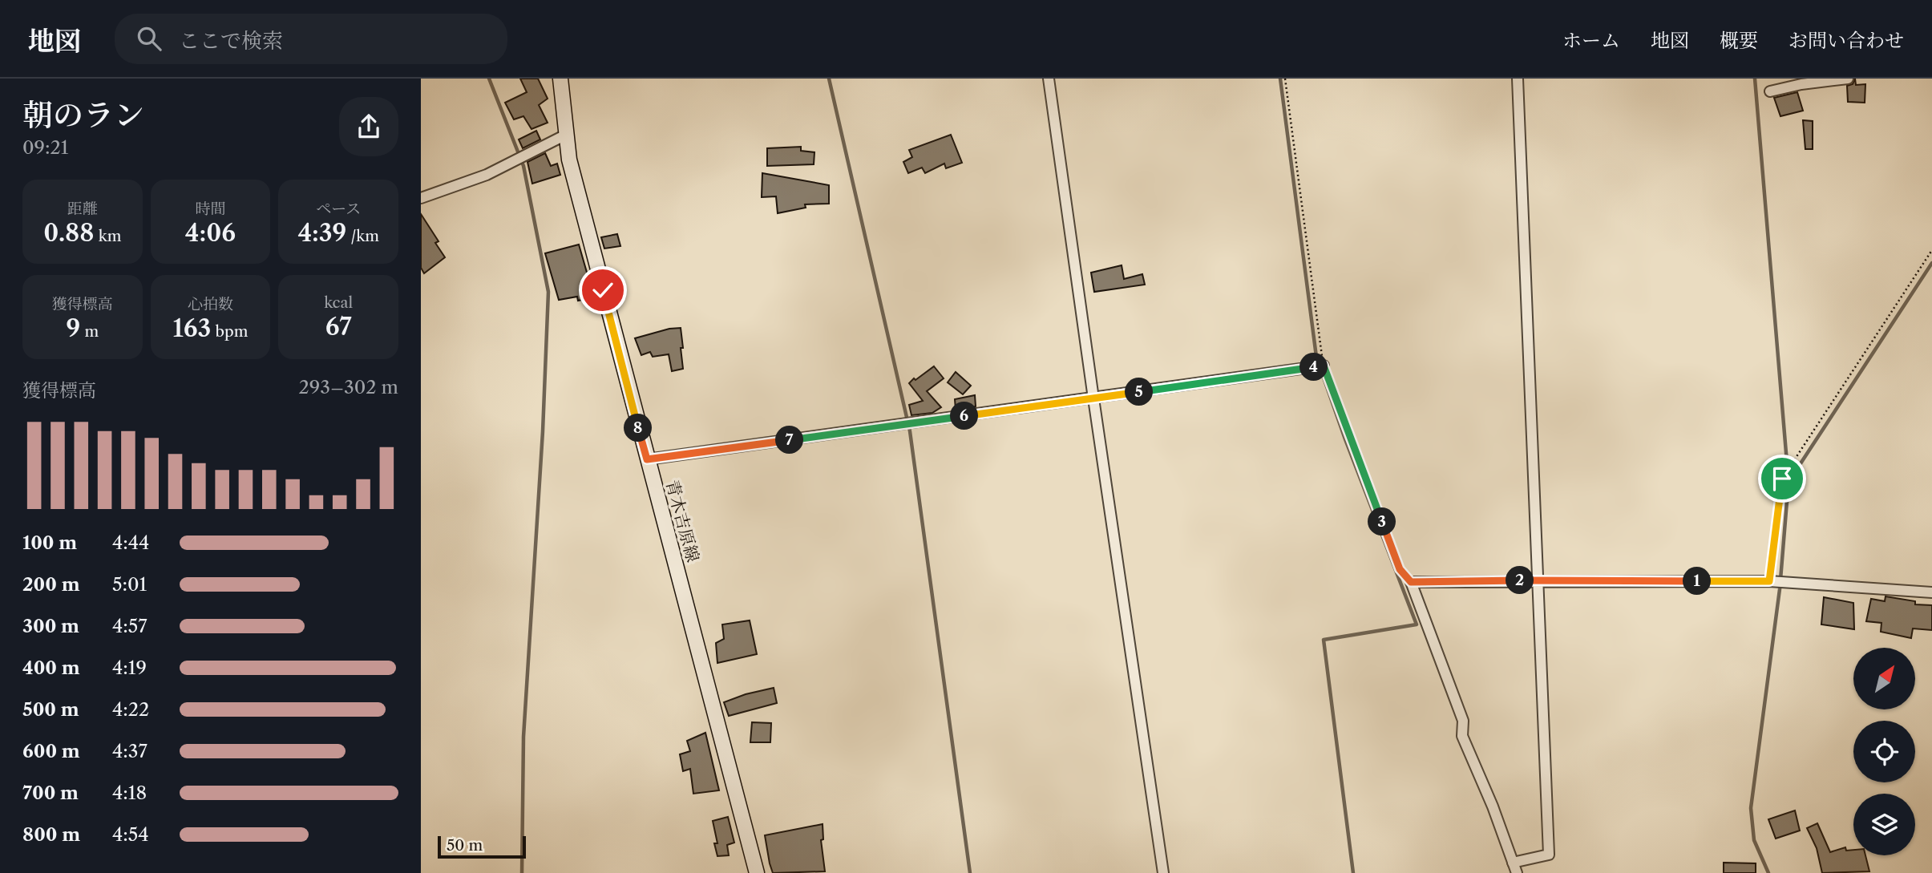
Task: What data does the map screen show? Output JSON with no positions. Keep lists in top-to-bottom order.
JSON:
{
  "streets": {
    "main road": ["青木吉原線"]
  },
  "scale_bar": "50 m",
  "north": "top right",
  "page": {
    "header": "地図",
    "search": "ここで検索",
    "nav": [
      "ホーム",
      "地図",
      "概要",
      "お問い合わせ"
    ],
    "heading": ["朝のラン", "09:21"],
    "stats": [
      ["距離", "0.88 km"],
      ["時間", "4:06"],
      ["ペース", "4:39 /km"],
      ["獲得標高", "9 m"],
      ["心拍数", "163 bpm"],
      ["kcal", "67"]
    ],
    "pins": [
      "4",
      "5",
      "6",
      "8",
      "7",
      "3",
      "2",
      "1"
    ],
    "chart": ["獲得標高", "293–302 m"],
    "list": [
      {
        "name": "100 m",
        "note": "4:44"
      },
      {
        "name": "200 m",
        "note": "5:01"
      },
      {
        "name": "300 m",
        "note": "4:57"
      },
      {
        "name": "400 m",
        "note": "4:19"
      },
      {
        "name": "500 m",
        "note": "4:22"
      },
      {
        "name": "600 m",
        "note": "4:37"
      },
      {
        "name": "700 m",
        "note": "4:18"
      },
      {
        "name": "800 m",
        "note": "4:54"
      }
    ],
    "scale": "50 m"
  }
}
